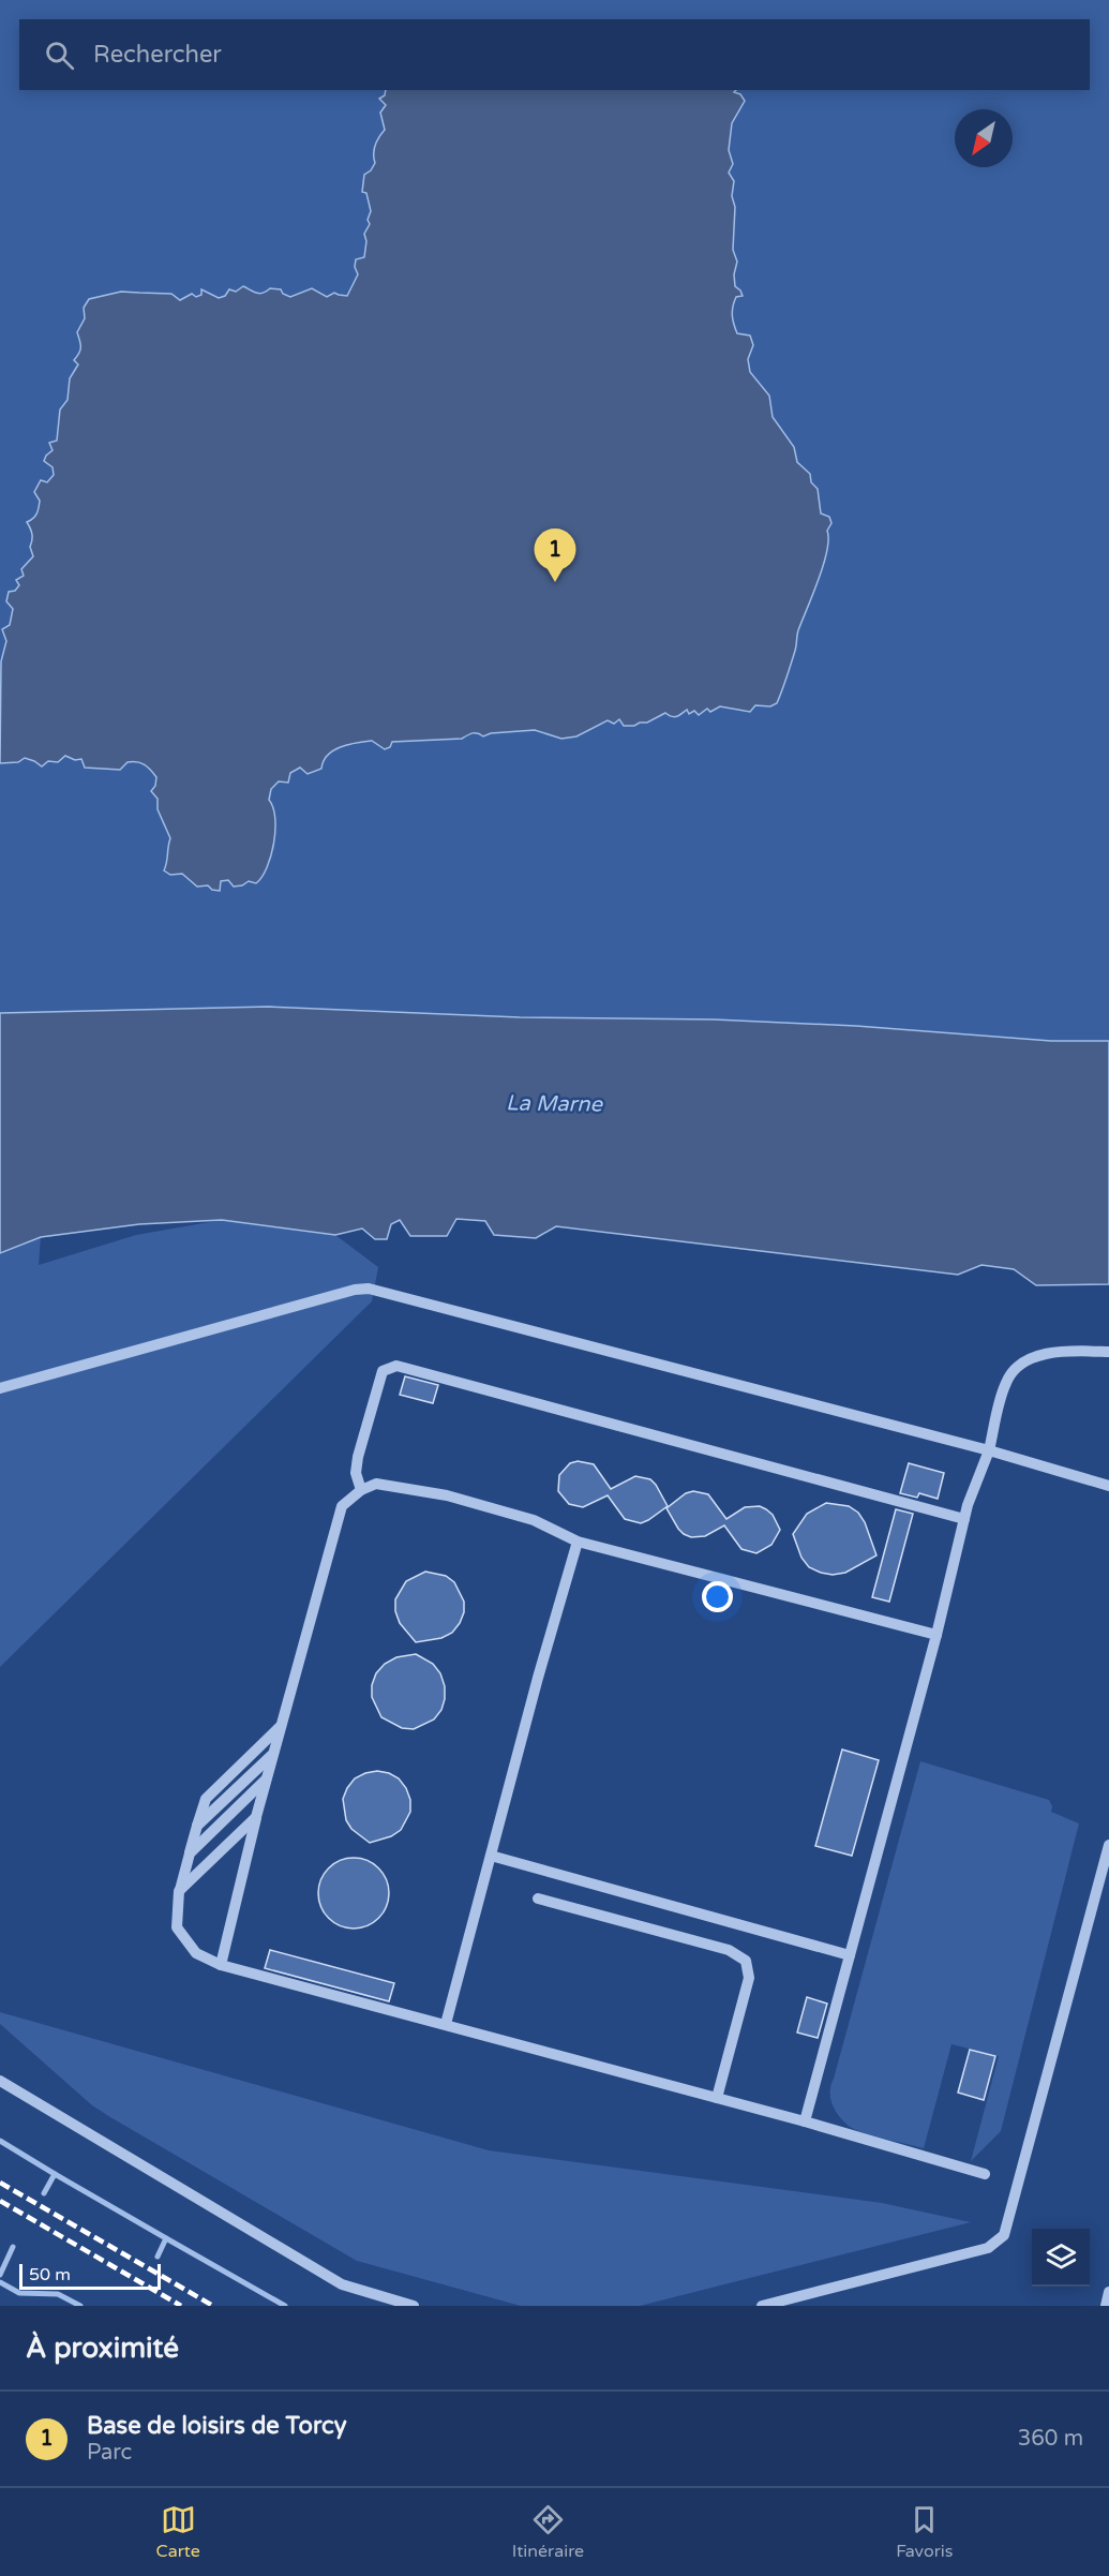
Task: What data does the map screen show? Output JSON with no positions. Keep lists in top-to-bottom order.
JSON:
{
  "water": ["La Marne"],
  "scale_bar": "50 m",
  "north": "bottom left",
  "page": {
    "search": "Rechercher",
    "pins": "1",
    "scale": "50 m",
    "heading": "À proximité",
    "list": [
      {
        "mark": "1",
        "name": "Base de loisirs de Torcy",
        "note": "Parc",
        "value": "360 m"
      }
    ],
    "nav": ["Carte", "Itinéraire", "Favoris"]
  }
}
